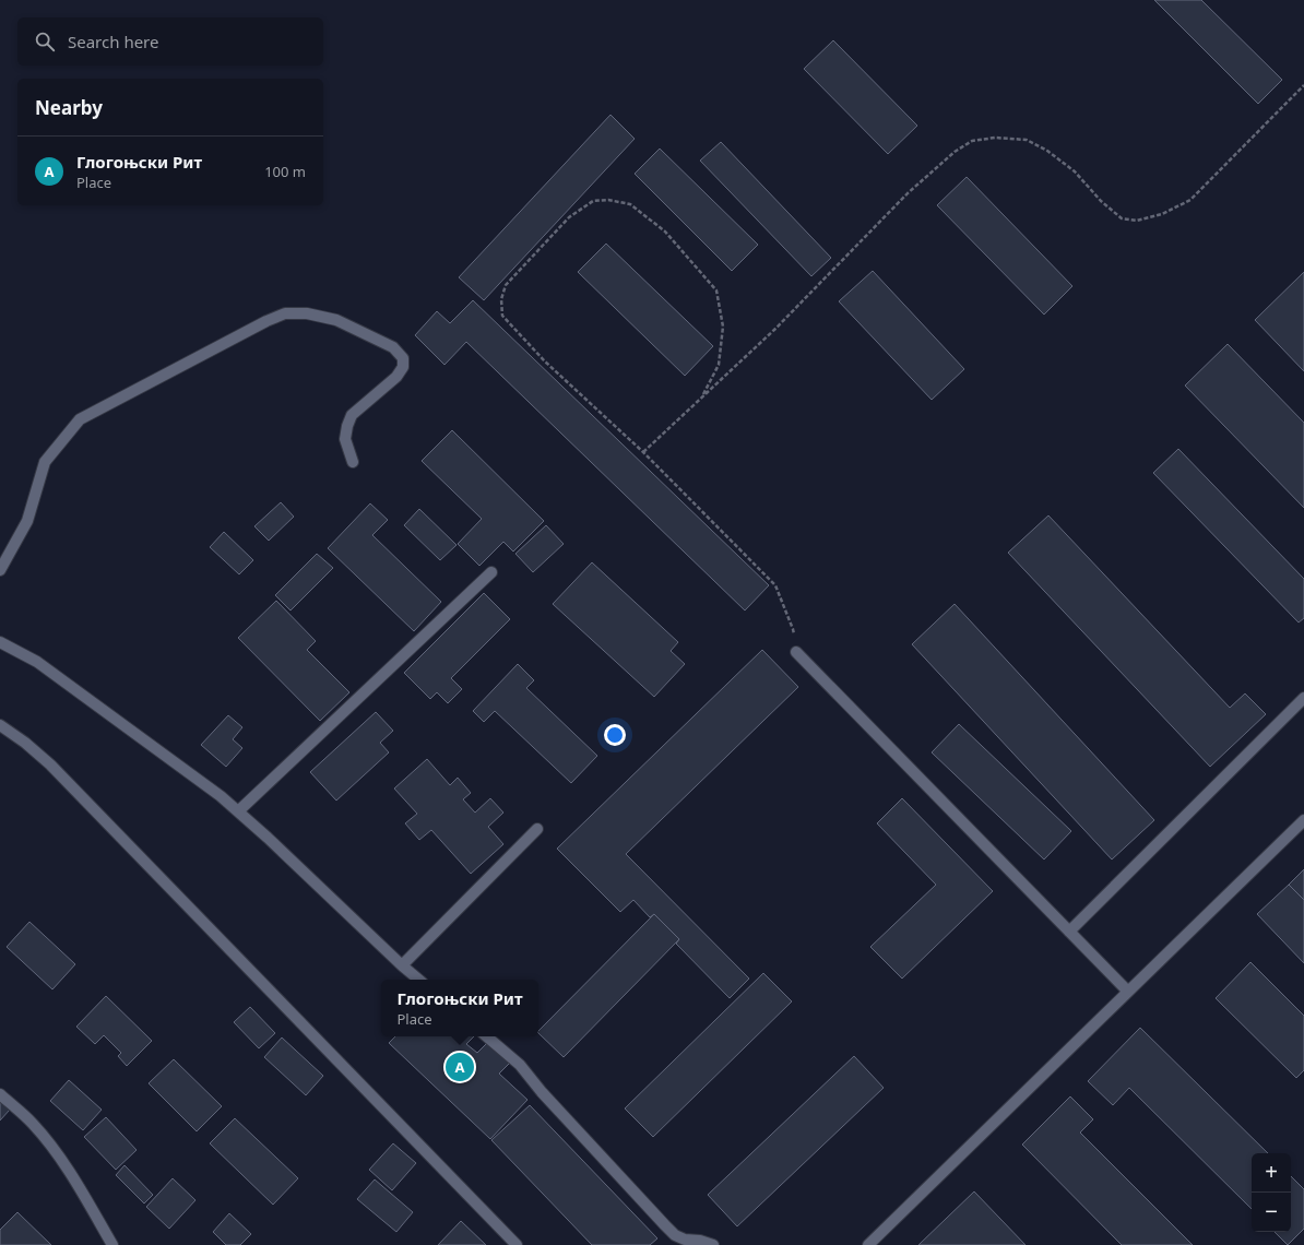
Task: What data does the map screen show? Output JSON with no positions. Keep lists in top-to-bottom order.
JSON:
{
  "page": {
    "search": "Search here",
    "heading": "Nearby",
    "list": [
      {
        "mark": "A",
        "name": "Глогоњски Рит",
        "note": "Place",
        "value": "100 m"
      }
    ],
    "popup": ["Глогоњски Рит", "Place"],
    "pins": "A",
    "map_buttons": ["+", "−"]
  }
}
